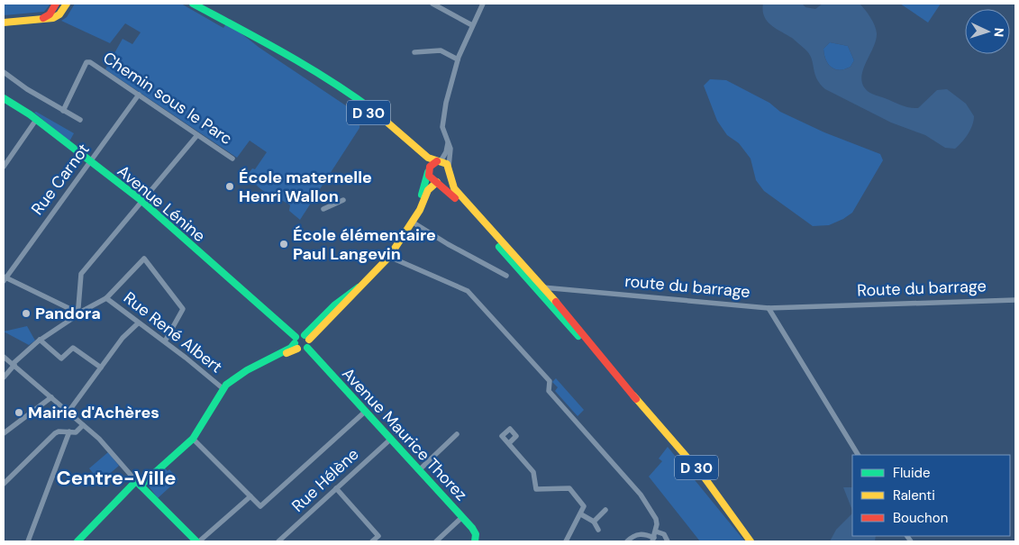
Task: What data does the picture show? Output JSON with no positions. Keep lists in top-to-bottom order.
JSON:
{
  "streets": {
    "street": [
      "Chemin sous le Parc",
      "D 30",
      "Rue Carnot",
      "Avenue Lénine",
      "route du barrage",
      "Route du barrage",
      "Rue René Albert",
      "Avenue Maurice Thorez",
      "Rue Hélène"
    ]
  },
  "crossings": [
    ["Chemin sous le Parc", "Rue Carnot"],
    ["D 30", "route du barrage"],
    ["Rue Carnot", "Avenue Lénine"],
    ["route du barrage", "Route du barrage"],
    ["Avenue Maurice Thorez", "Rue Hélène"]
  ],
  "districts": ["Centre-Ville"],
  "places": [
    "École maternelle Henri Wallon",
    "École élémentaire Paul Langevin",
    "Pandora",
    "Mairie d'Achères"
  ],
  "legend": ["Fluide", "Ralenti", "Bouchon"],
  "north": "right"
}
